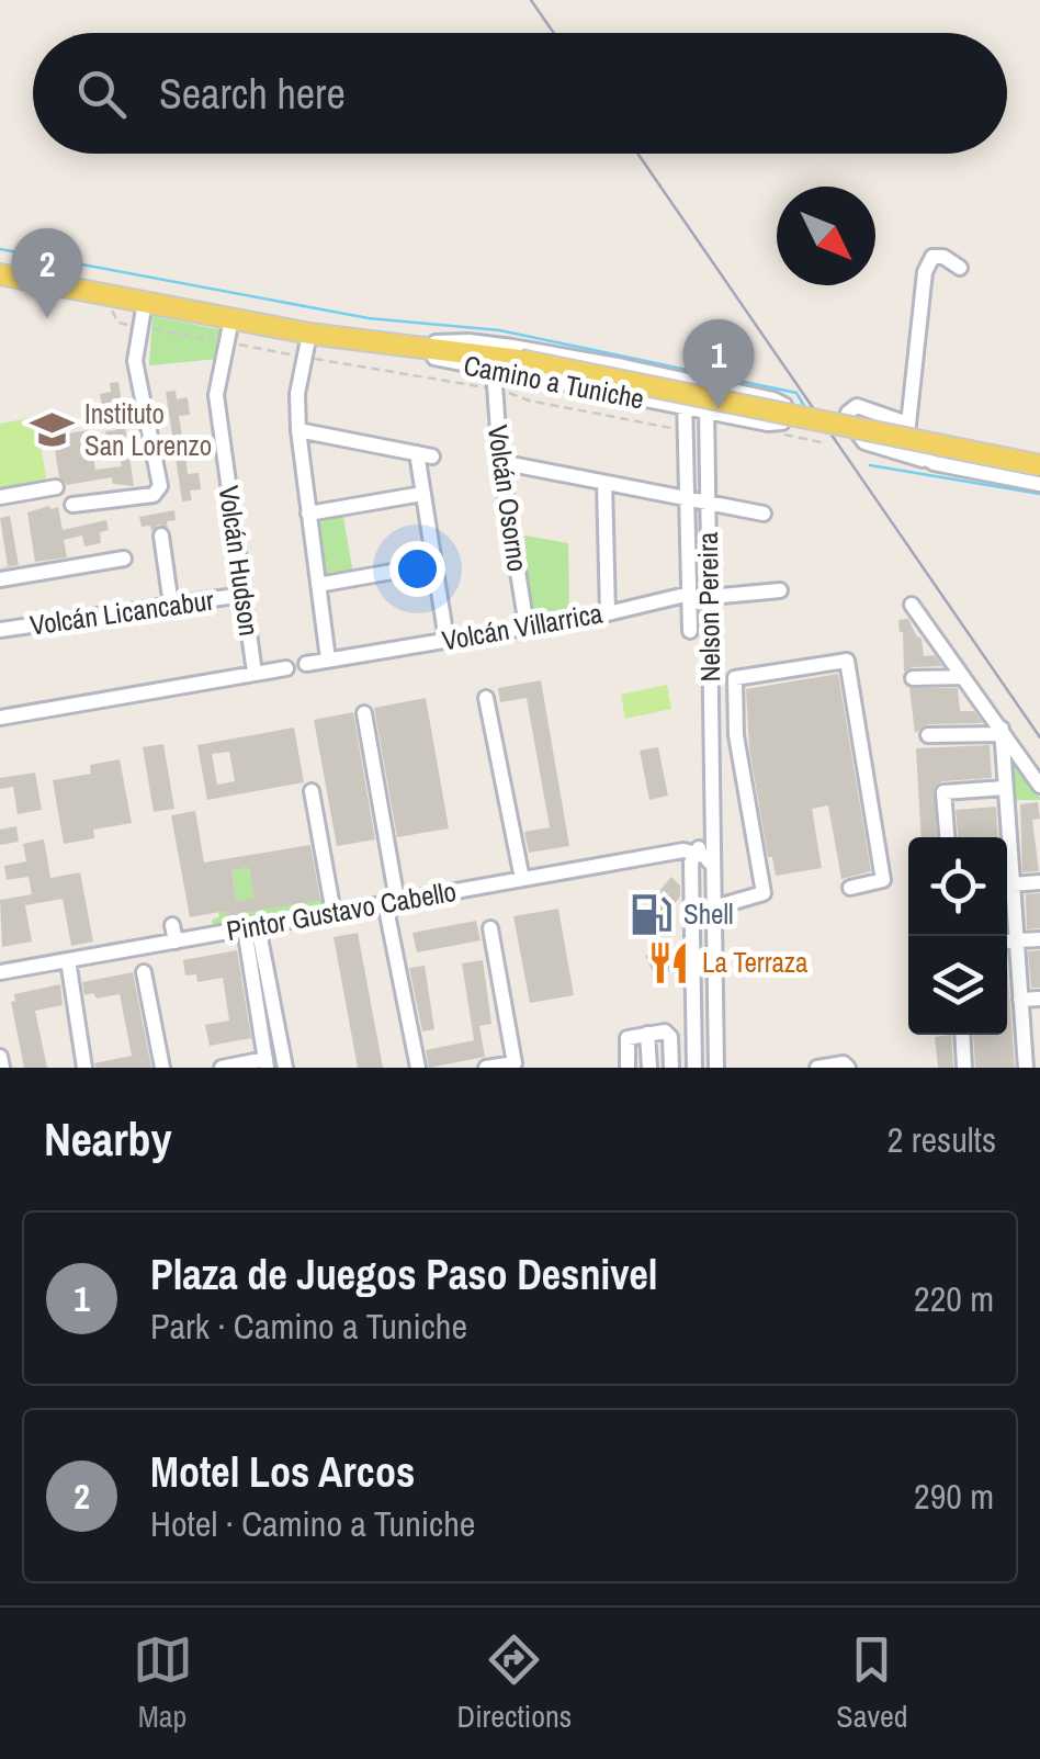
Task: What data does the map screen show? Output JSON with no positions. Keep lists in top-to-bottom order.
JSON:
{
  "streets": {
    "main road": ["Camino a Tuniche"],
    "street": [
      "Volcán Osorno",
      "Volcán Hudson",
      "Nelson Pereira",
      "Volcán Licancabur",
      "Volcán Villarrica",
      "Pintor Gustavo Cabello"
    ]
  },
  "crossings": [
    ["Camino a Tuniche", "Volcán Osorno"],
    ["Camino a Tuniche", "Volcán Hudson"],
    ["Camino a Tuniche", "Nelson Pereira"],
    ["Volcán Osorno", "Volcán Villarrica"],
    ["Volcán Hudson", "Volcán Licancabur"],
    ["Nelson Pereira", "Volcán Villarrica"]
  ],
  "places": {
    "school or university": ["Instituto San Lorenzo"],
    "fuel station": ["Shell"],
    "restaurant": ["La Terraza"]
  },
  "north": "bottom right",
  "page": {
    "search": "Search here",
    "pins": ["2", "1"],
    "heading": ["Nearby", "2 results"],
    "list": [
      {
        "mark": "1",
        "name": "Plaza de Juegos Paso Desnivel",
        "note": "Park · Camino a Tuniche",
        "value": "220 m"
      },
      {
        "mark": "2",
        "name": "Motel Los Arcos",
        "note": "Hotel · Camino a Tuniche",
        "value": "290 m"
      }
    ],
    "nav": ["Map", "Directions", "Saved"]
  }
}
